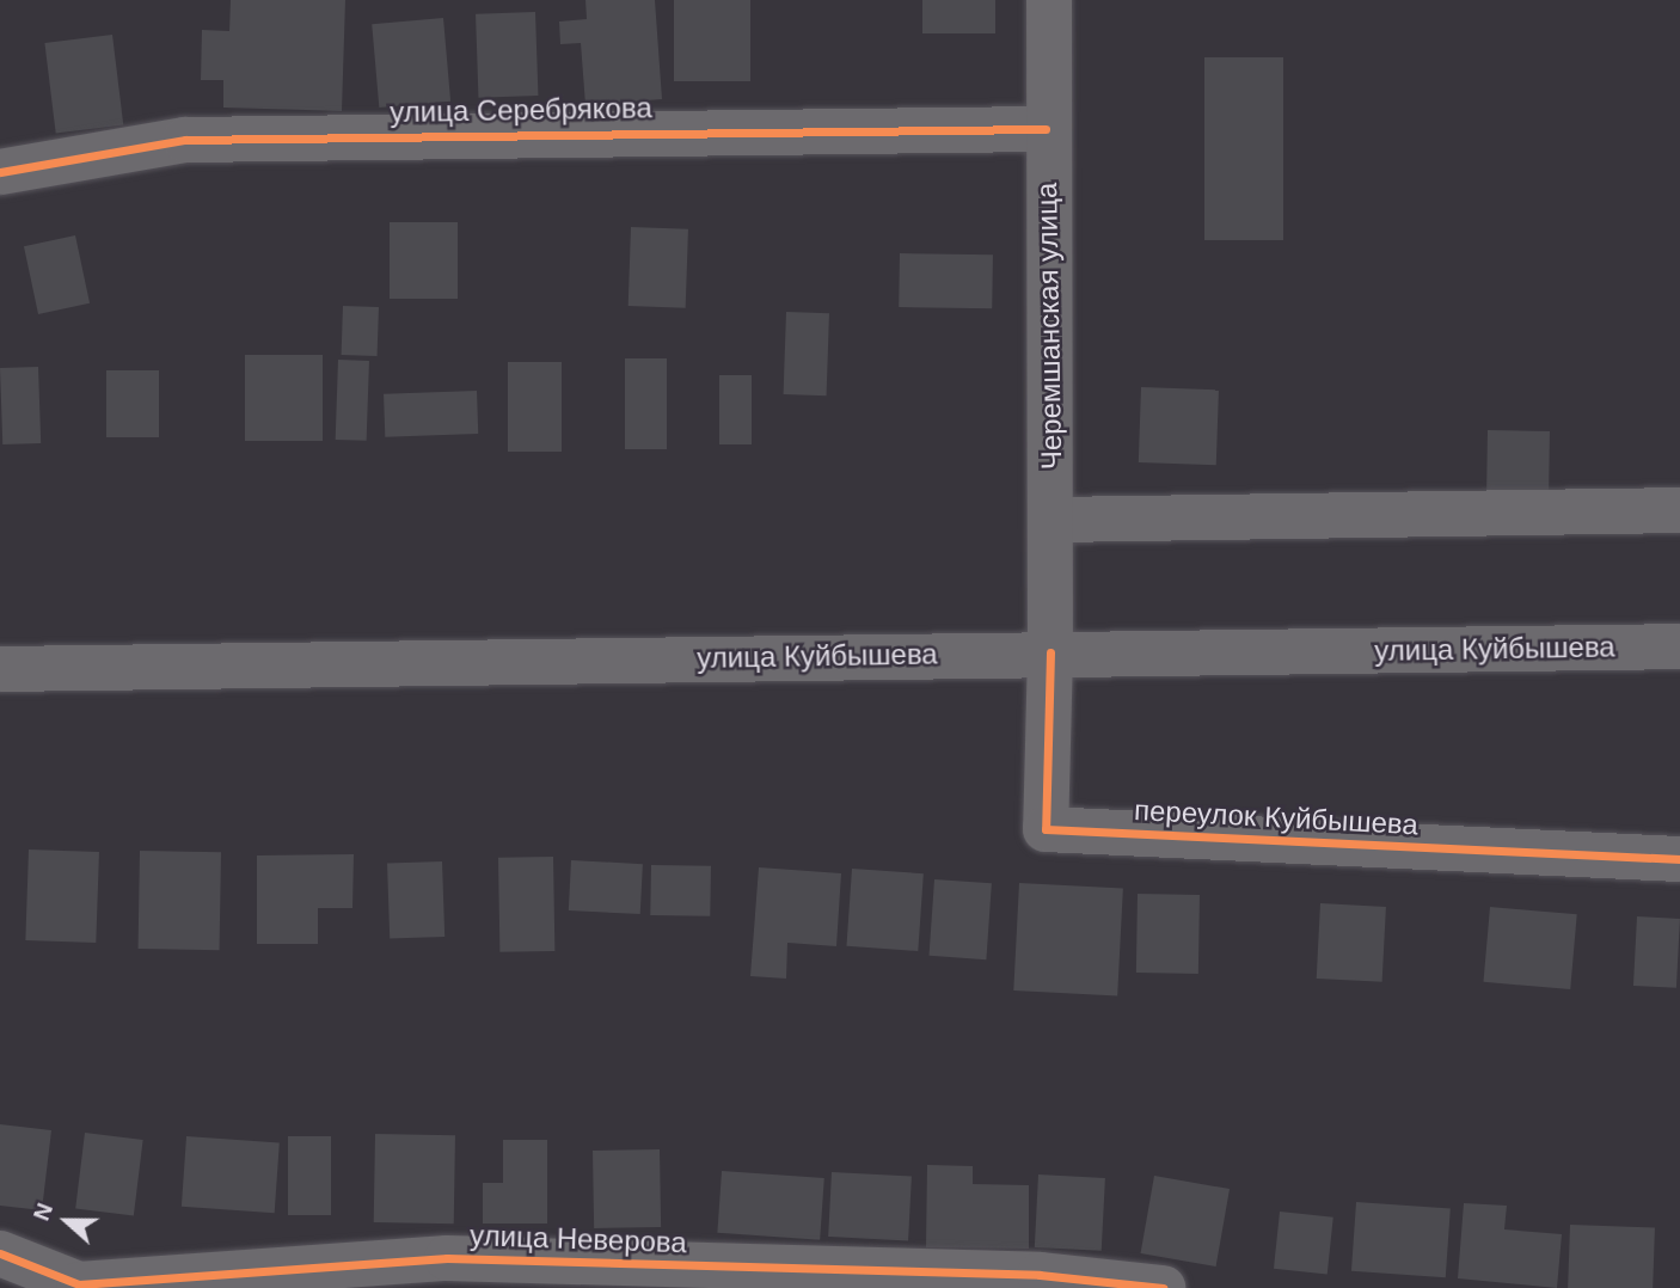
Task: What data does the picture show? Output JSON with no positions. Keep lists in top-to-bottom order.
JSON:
{
  "streets": {
    "street": [
      "улица Серебрякова",
      "Черемшанская улица",
      "улица Куйбышева",
      "переулок Куйбышева",
      "улица Неверова"
    ]
  },
  "crossings": [
    ["улица Серебрякова", "Черемшанская улица"],
    ["Черемшанская улица", "улица Куйбышева"],
    ["Черемшанская улица", "переулок Куйбышева"],
    ["улица Куйбышева", "переулок Куйбышева"]
  ],
  "north": "left"
}
